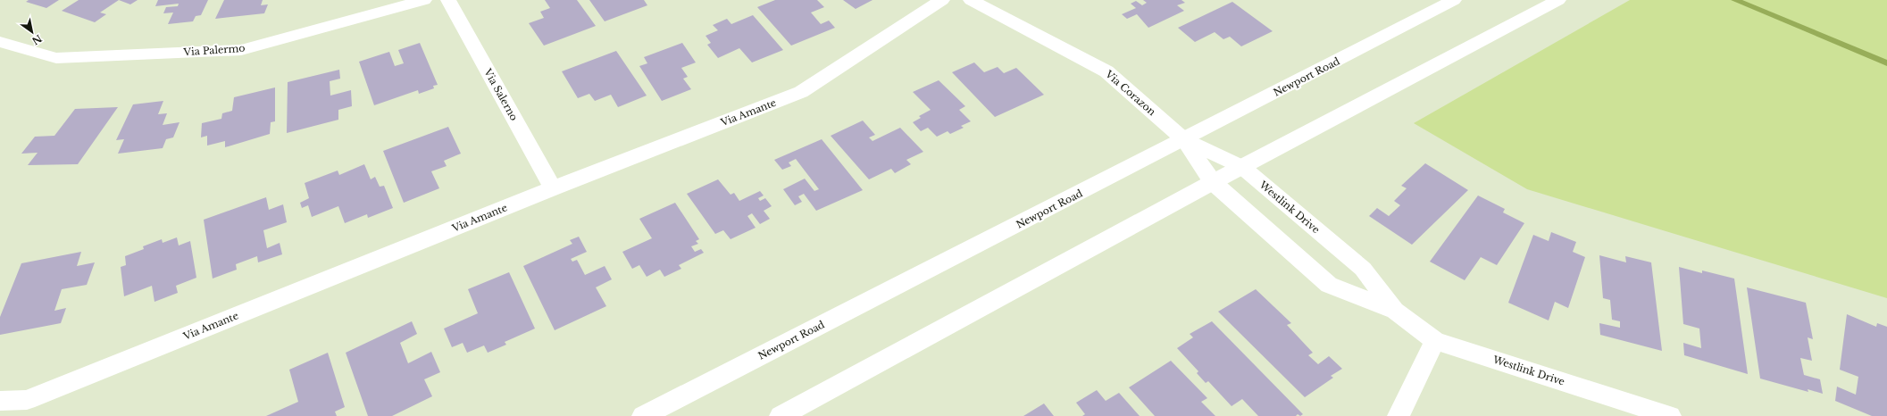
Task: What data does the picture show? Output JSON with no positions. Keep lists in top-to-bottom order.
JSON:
{
  "streets": {
    "street": [
      "Via Palermo",
      "Newport Road",
      "Via Corazon",
      "Via Salerno",
      "Via Amante",
      "Westlink Drive"
    ]
  },
  "crossings": [
    ["Newport Road", "Via Corazon"],
    ["Newport Road", "Westlink Drive"],
    ["Via Corazon", "Westlink Drive"],
    ["Via Salerno", "Via Amante"]
  ],
  "north": "bottom right"
}
